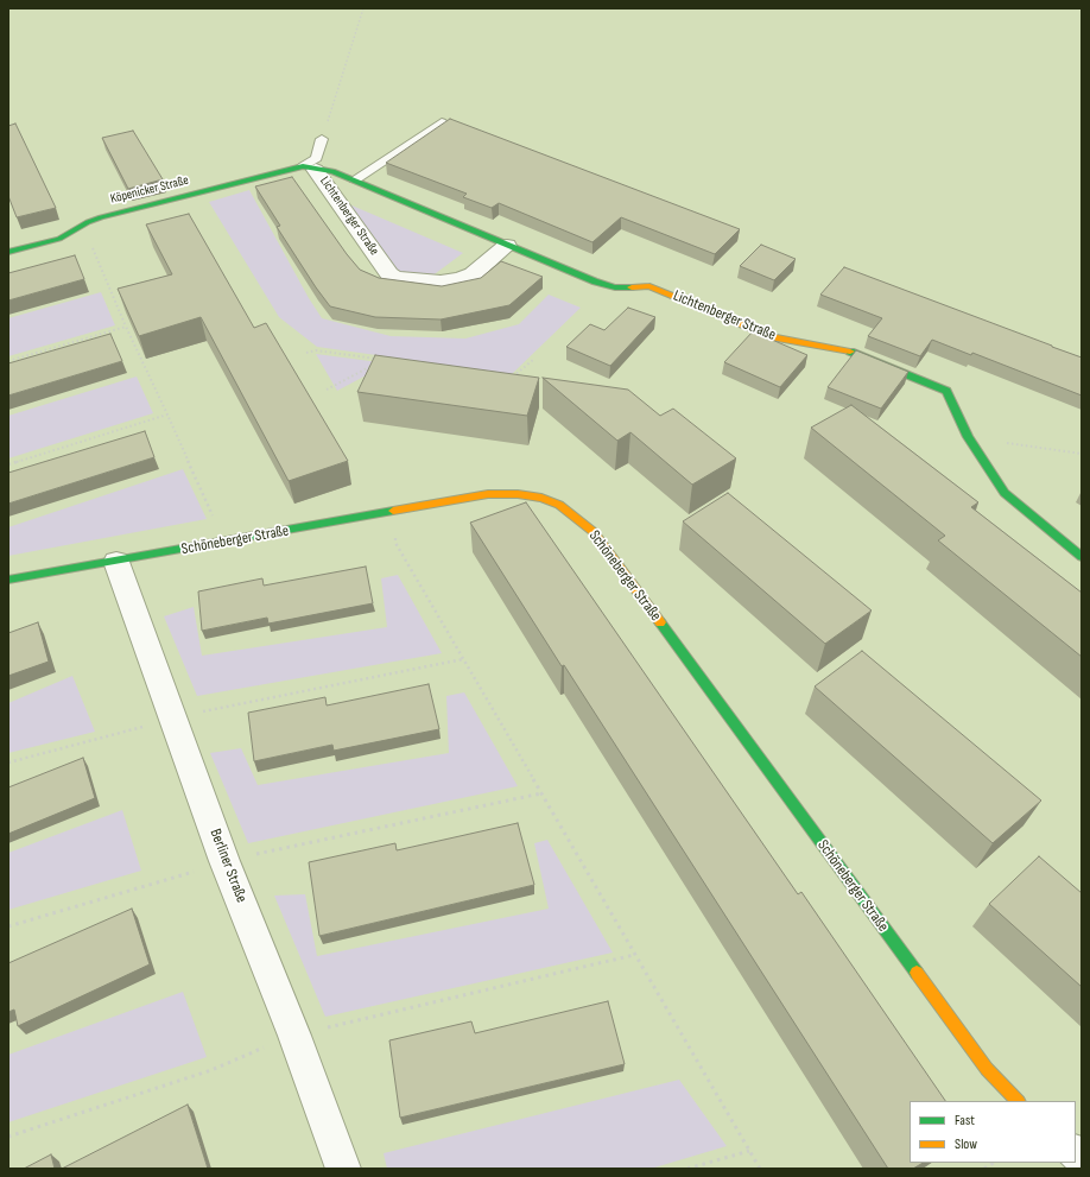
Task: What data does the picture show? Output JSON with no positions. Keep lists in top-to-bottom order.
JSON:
{
  "streets": {
    "street": [
      "Köpenicker Straße",
      "Lichtenberger Straße",
      "Schöneberger Straße",
      "Berliner Straße"
    ]
  },
  "crossings": [
    ["Köpenicker Straße", "Lichtenberger Straße"],
    ["Schöneberger Straße", "Berliner Straße"]
  ],
  "legend": ["Fast", "Slow"]
}
